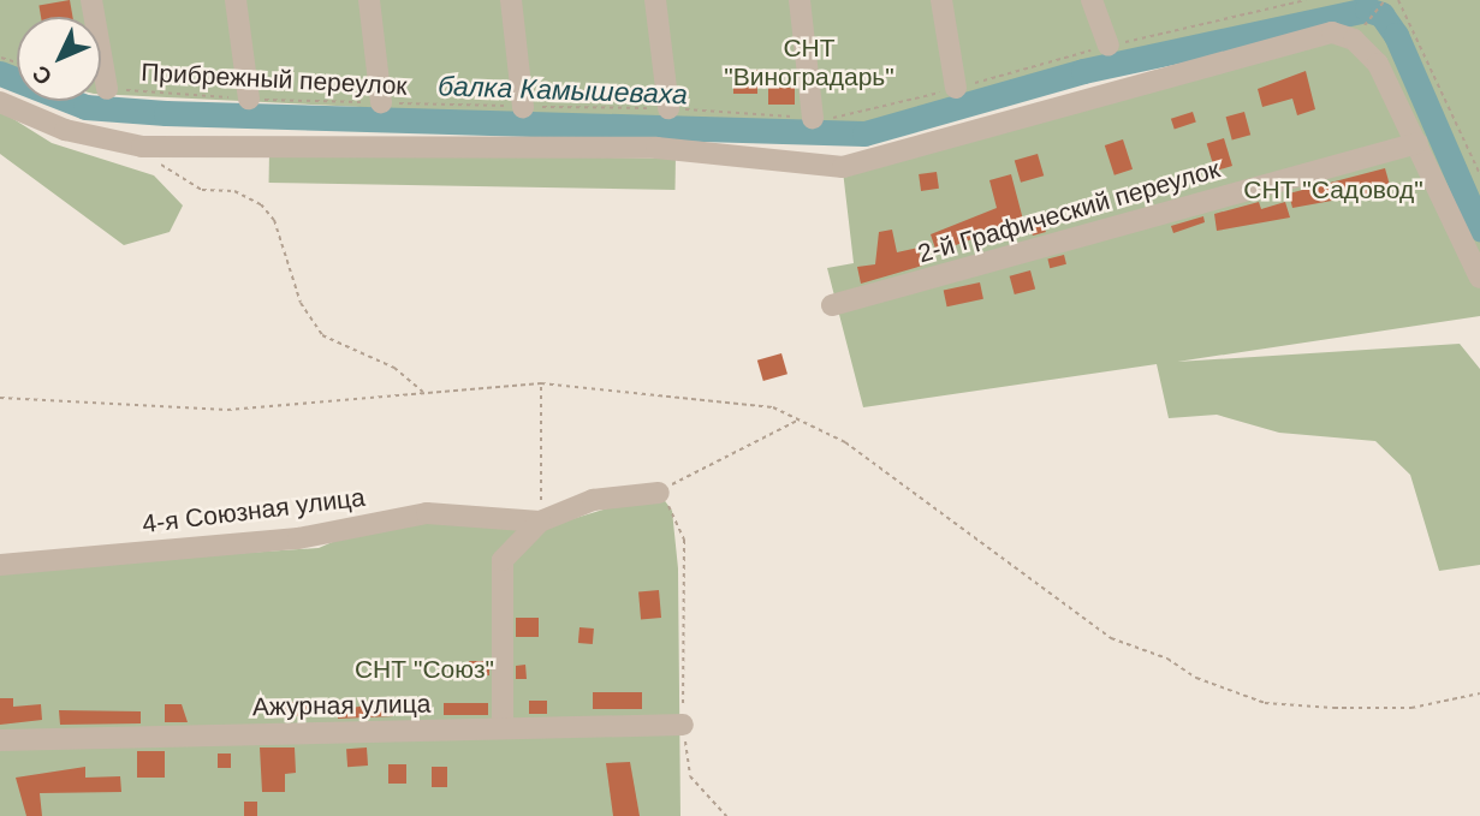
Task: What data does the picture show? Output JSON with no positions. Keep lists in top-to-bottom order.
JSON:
{
  "streets": {
    "street": ["2-й Графический переулок", "4-я Союзная улица", "Ажурная улица"],
    "path": ["Прибрежный переулок"]
  },
  "water": ["балка Камышеваха"],
  "parks": ["СНТ \"Виноградарь\"", "СНТ \"Садовод\"", "СНТ \"Союз\""],
  "north": "bottom left"
}
